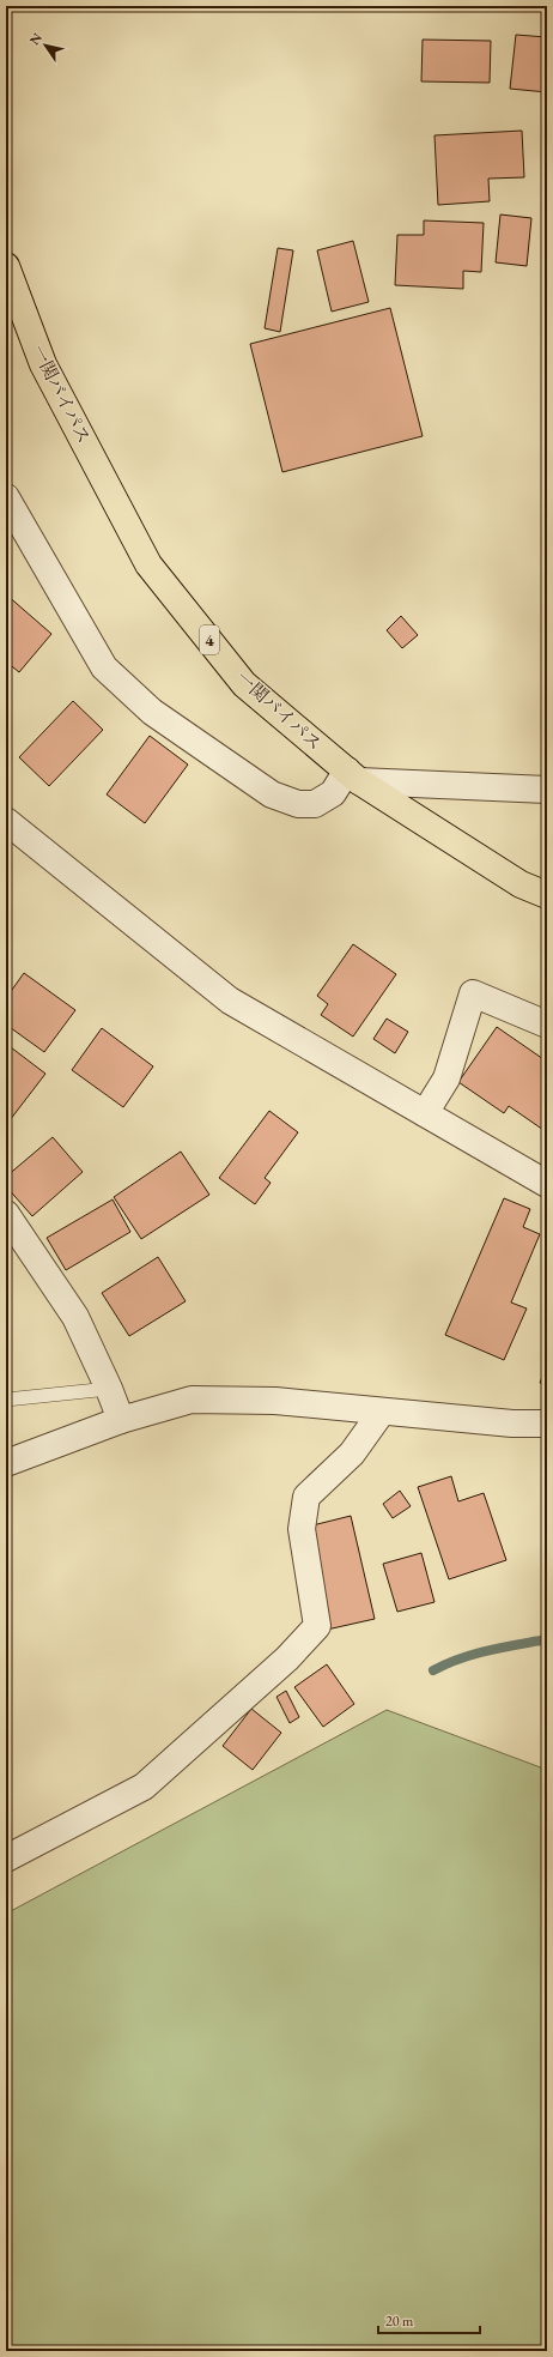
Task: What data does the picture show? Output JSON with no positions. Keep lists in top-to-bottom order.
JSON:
{
  "streets": {
    "highway": ["一関バイパス", "4"]
  },
  "scale_bar": "20 m",
  "north": "top left"
}
